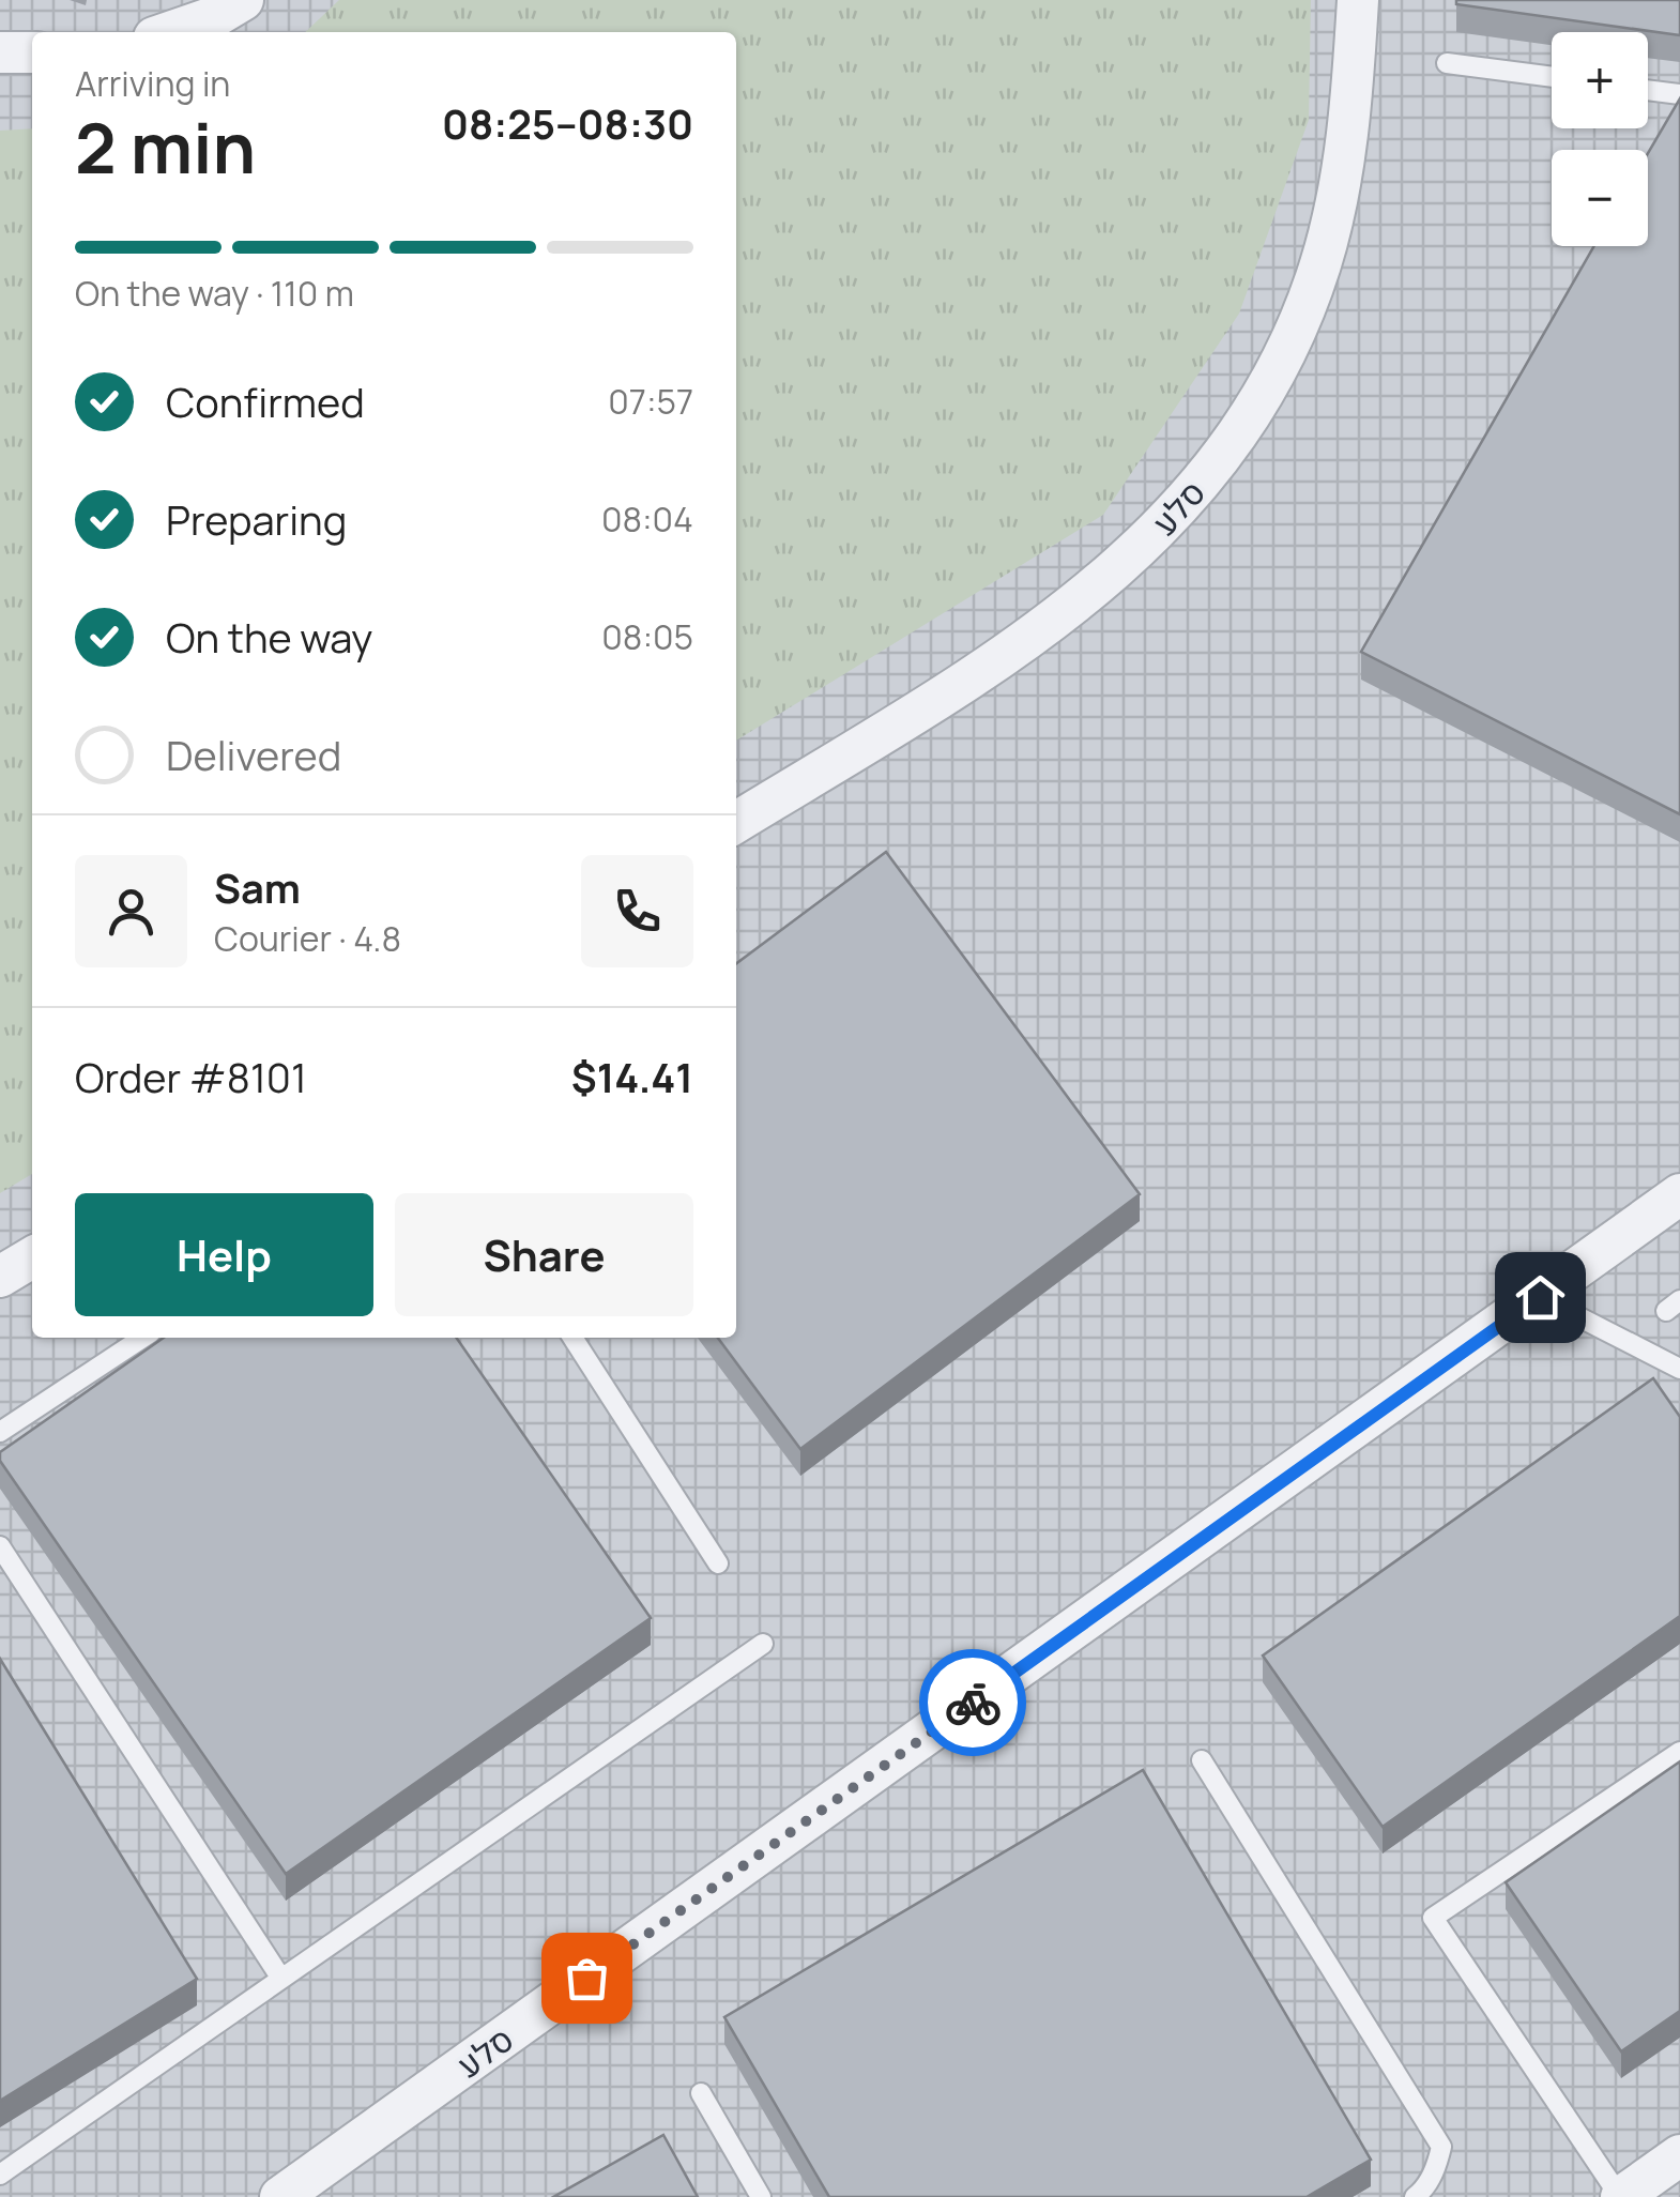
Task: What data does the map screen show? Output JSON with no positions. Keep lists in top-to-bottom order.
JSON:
{
  "streets": {
    "street": ["סלע"]
  },
  "page": {
    "map_buttons": ["+", "−"],
    "heading": ["2 min", "Arriving in", "08:25–08:30"],
    "panel": [
      "Sam",
      "Courier · 4.8",
      "Order #8101",
      "$14.41"
    ],
    "bar": "On the way · 110 m",
    "list": [
      ["Confirmed", "07:57"],
      ["Preparing", "08:04"],
      ["On the way", "08:05"],
      "Delivered"
    ],
    "buttons": ["Help", "Share"]
  }
}
